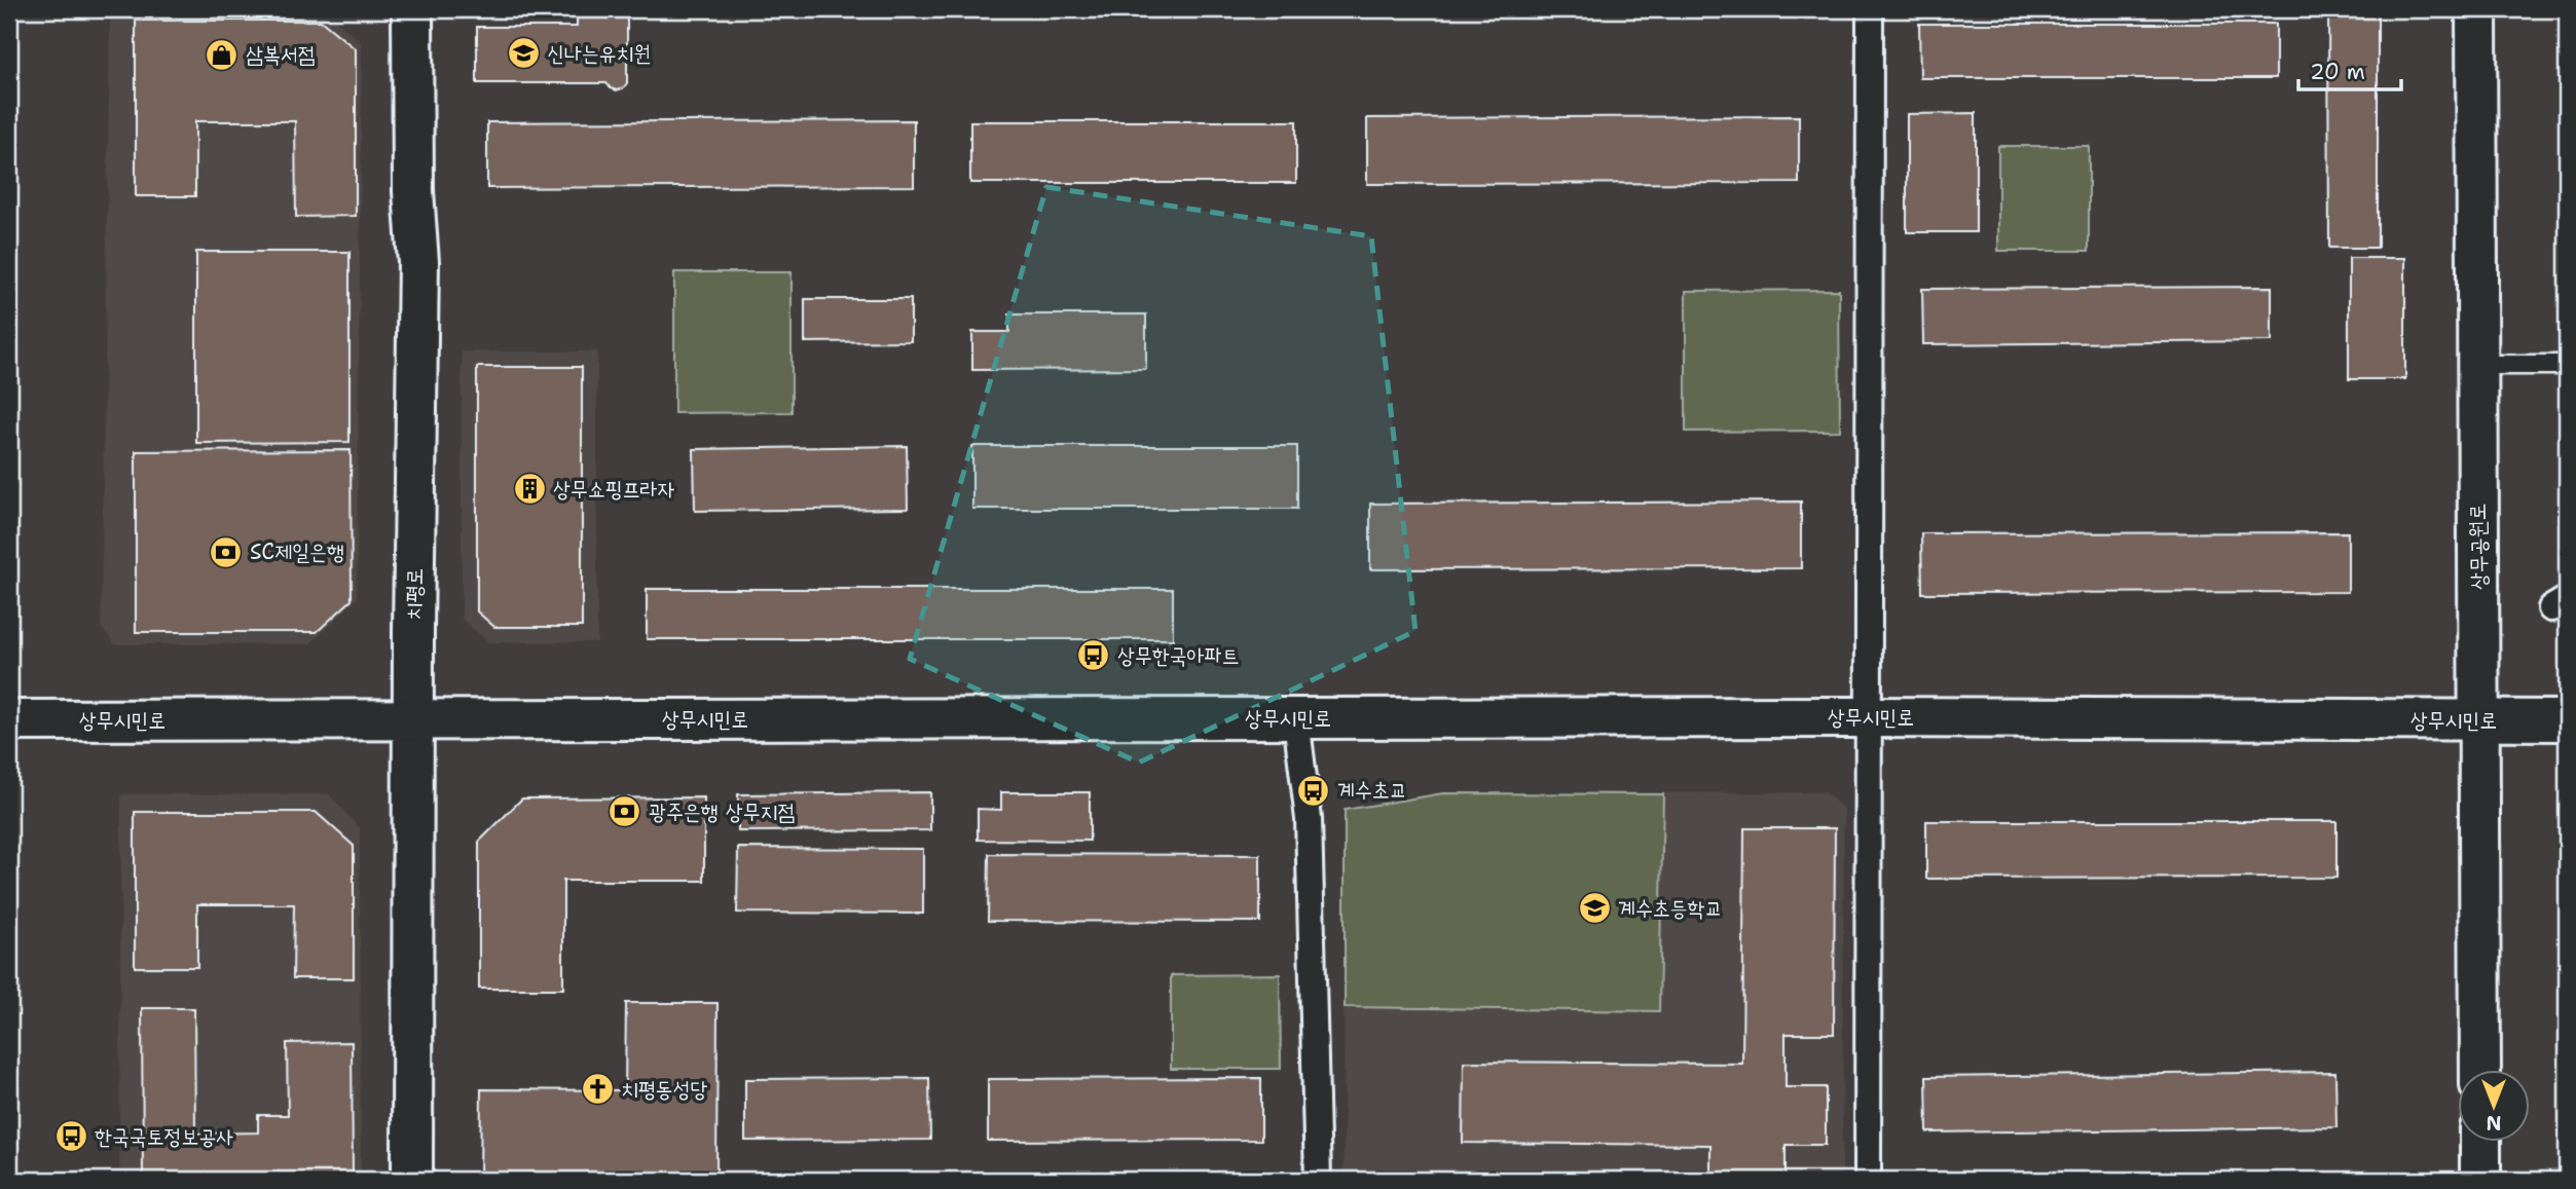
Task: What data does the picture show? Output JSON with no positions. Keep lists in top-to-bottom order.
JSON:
{
  "streets": {
    "street": ["상무공원로", "치평로", "상무시민로"]
  },
  "crossings": [
    ["상무공원로", "상무시민로"],
    ["치평로", "상무시민로"]
  ],
  "places": {
    "school or university": ["신나는유치원", "계수초등학교"],
    "shop": ["삼복서점"],
    "building": ["상무쇼핑프라자"],
    "bank": ["SC제일은행", "광주은행 상무지점"],
    "bus stop": ["상무한국아파트", "계수초교", "한국국토정보공사"],
    "church": ["치평동성당"]
  },
  "scale_bar": "20 m",
  "north": "bottom"
}
